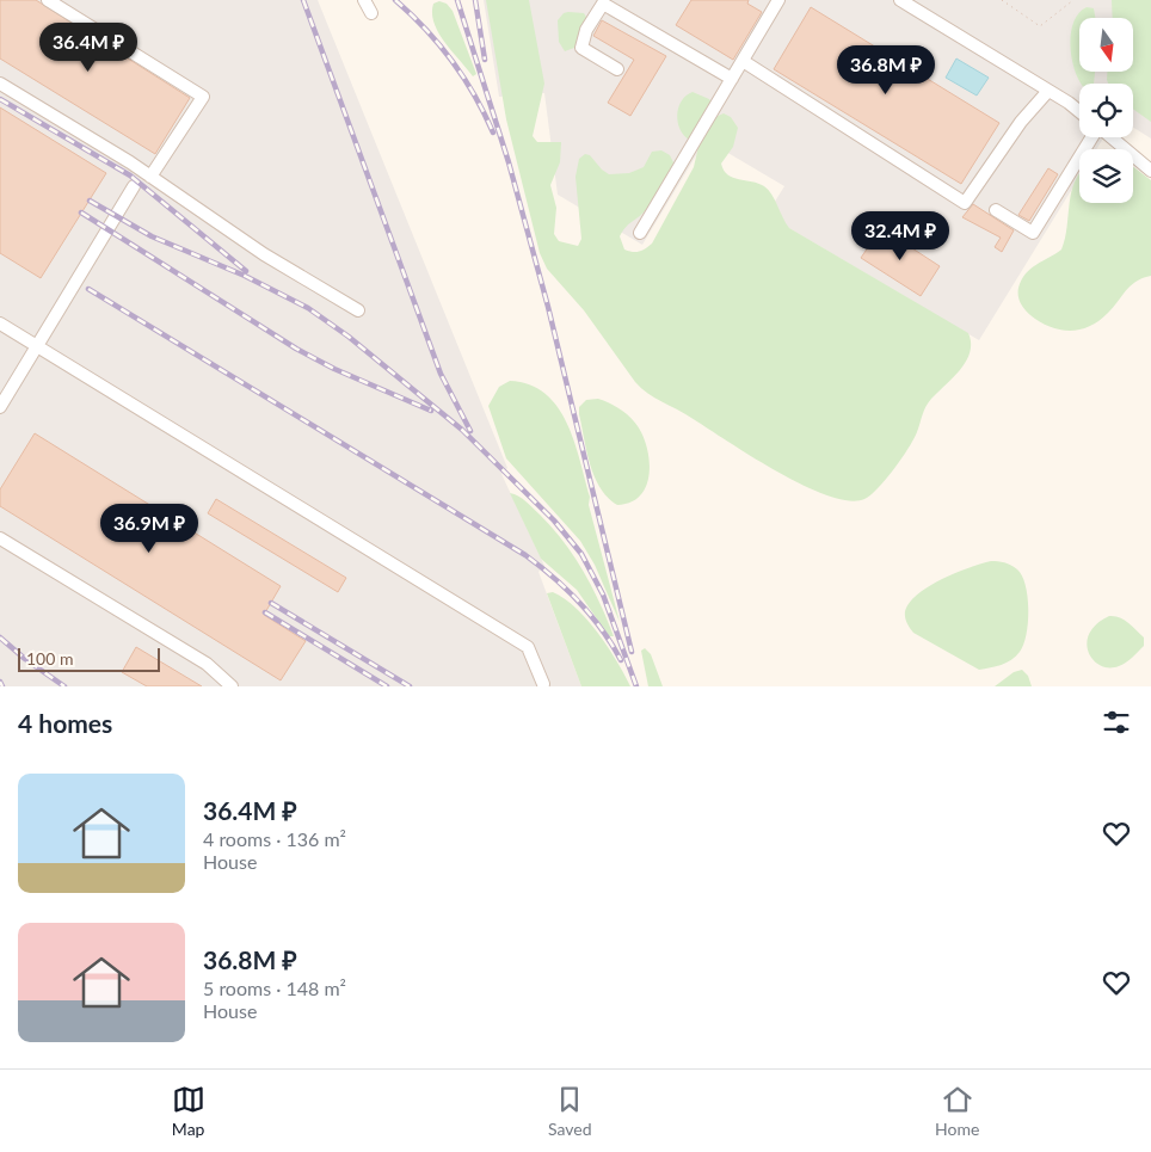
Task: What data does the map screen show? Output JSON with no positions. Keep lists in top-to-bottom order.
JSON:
{
  "scale_bar": "100 m",
  "north": "bottom",
  "page": {
    "price": [
      "36.4M ₽",
      "36.8M ₽",
      "32.4M ₽",
      "36.9M ₽"
    ],
    "scale": "100 m",
    "heading": "4 homes",
    "list": [
      {
        "name": "36.4M ₽",
        "note": "4 rooms · 136 m² · House"
      },
      {
        "name": "36.8M ₽",
        "note": "5 rooms · 148 m² · House"
      }
    ],
    "tabs": ["Map", "Saved", "Home"]
  }
}
